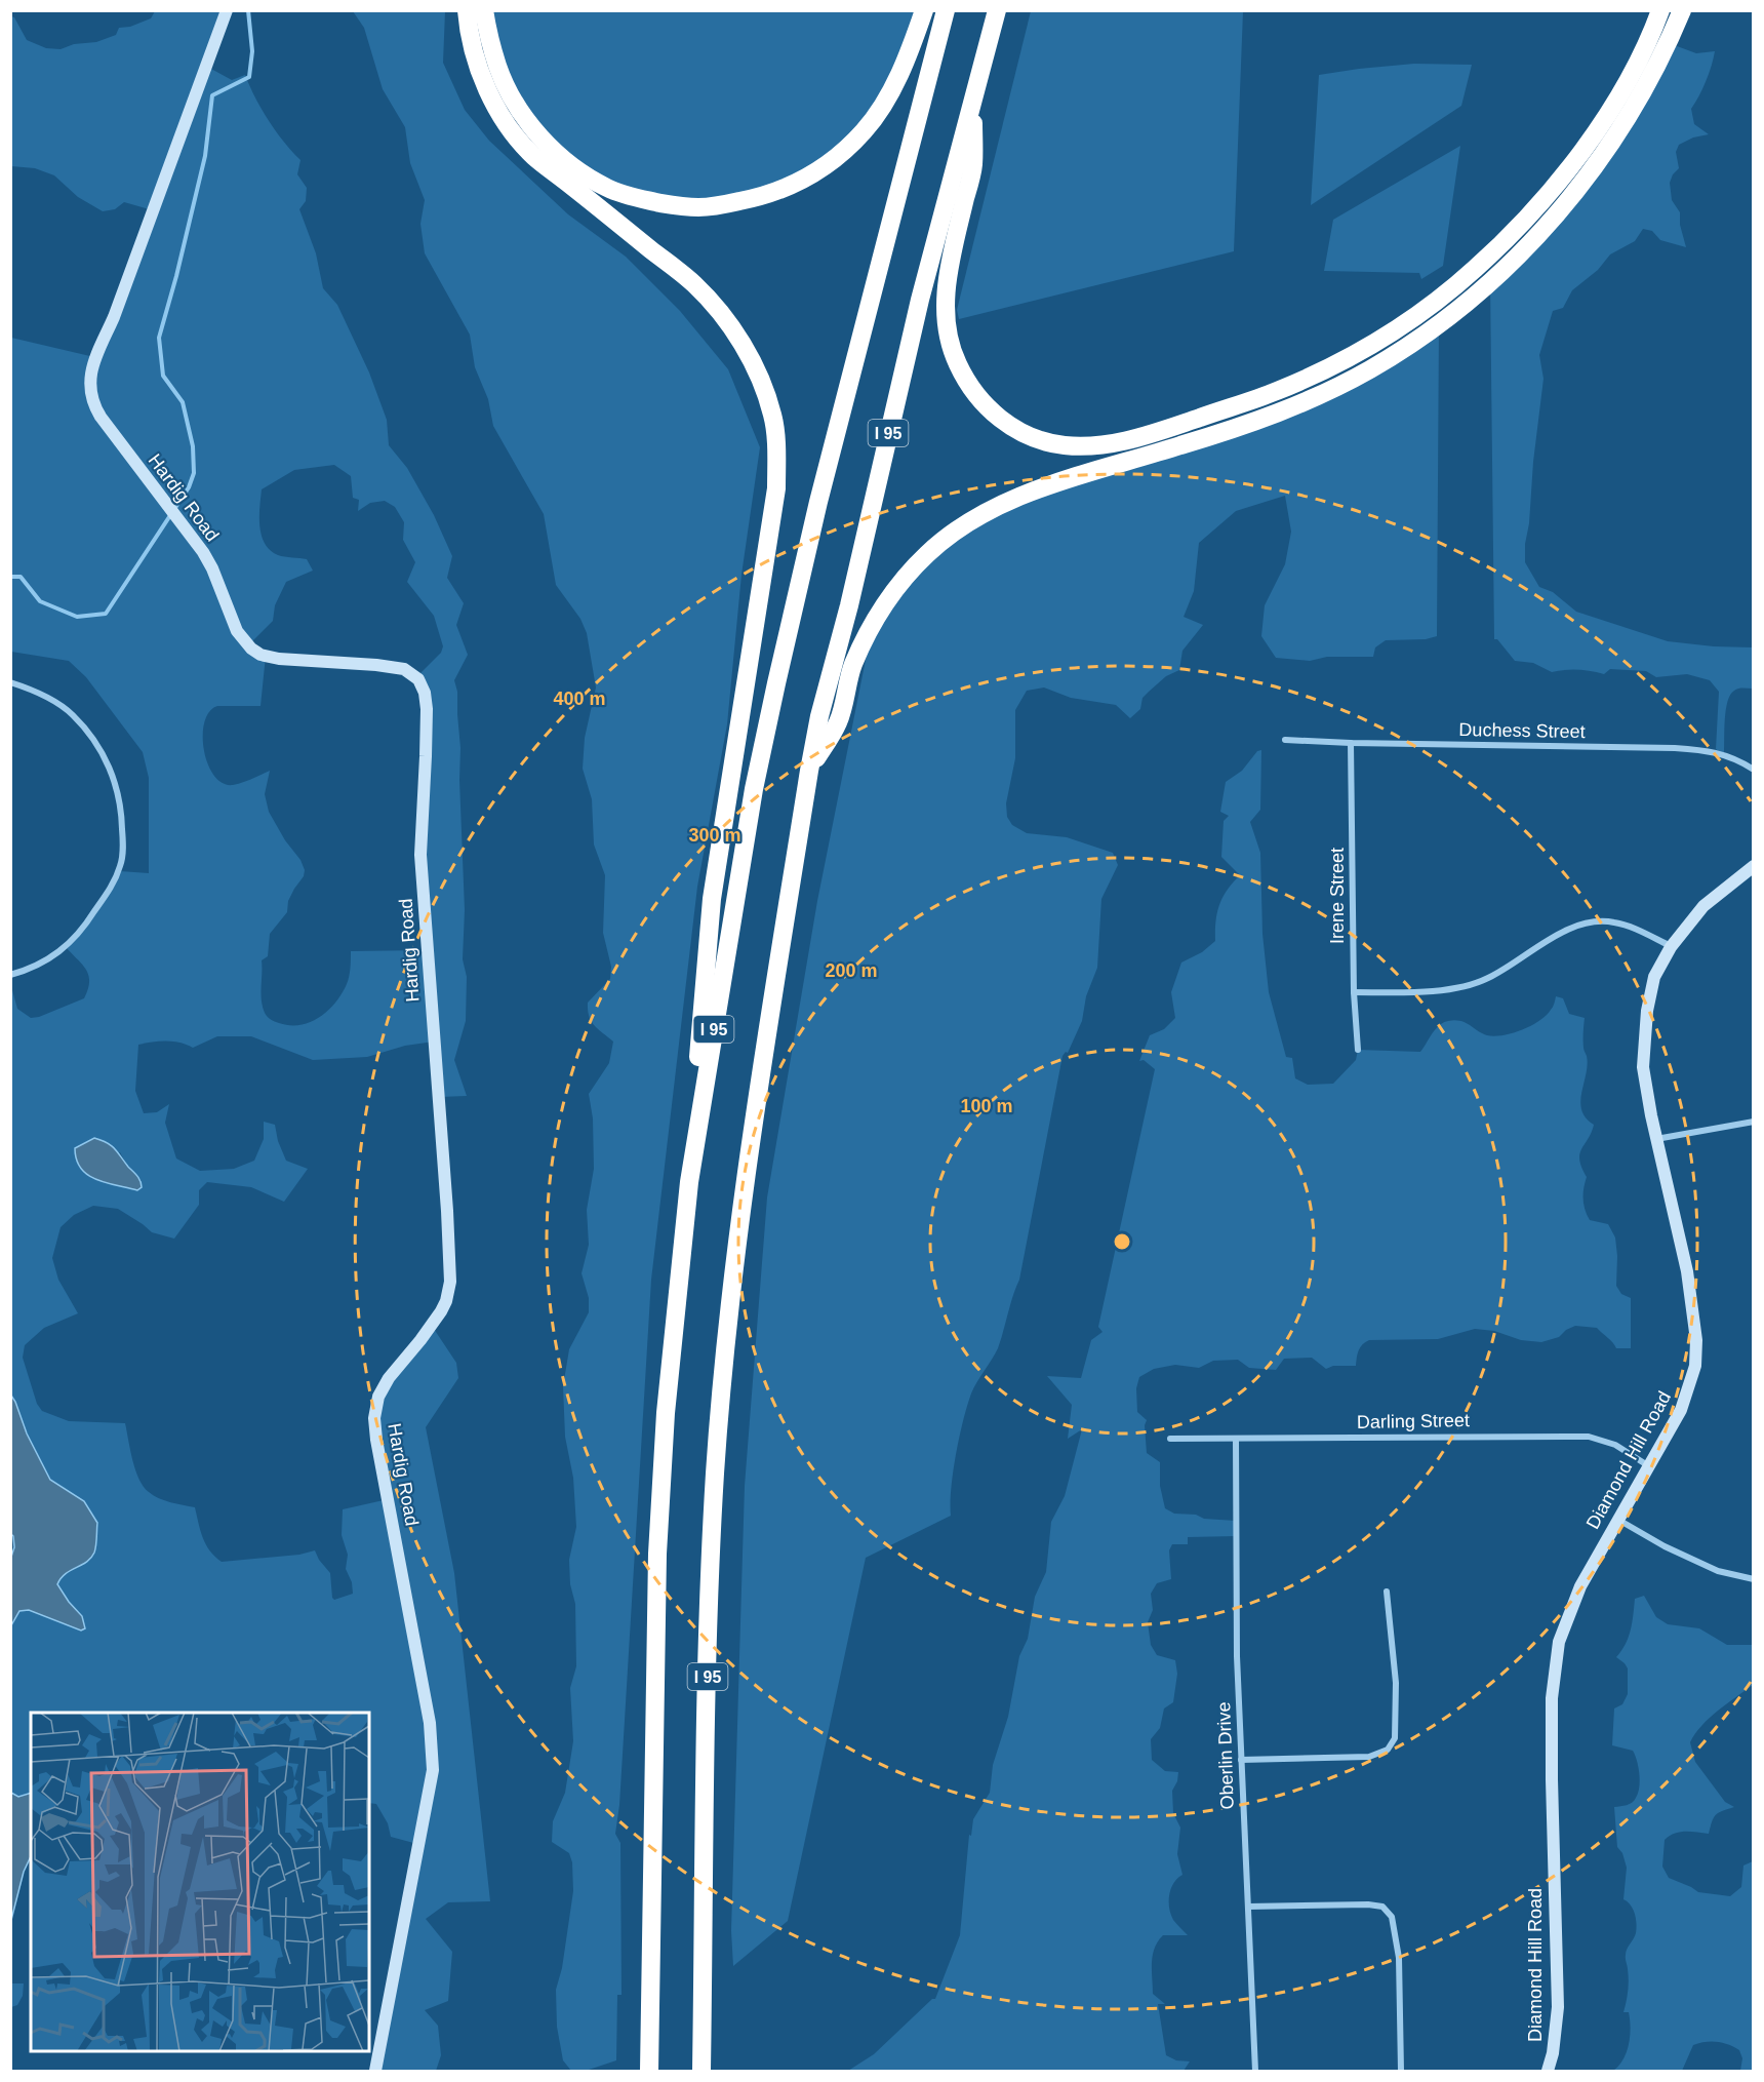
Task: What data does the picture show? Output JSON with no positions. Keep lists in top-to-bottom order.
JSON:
{
  "streets": {
    "highway": ["I 95"],
    "street": [
      "Hardig Road",
      "Duchess Street",
      "Irene Street",
      "Darling Street",
      "Diamond Hill Road",
      "Oberlin Drive"
    ]
  },
  "crossings": [
    ["Duchess Street", "Irene Street"],
    ["Darling Street", "Diamond Hill Road"],
    ["Darling Street", "Oberlin Drive"]
  ],
  "rings": [
    "400 m",
    "300 m",
    "200 m",
    "100 m"
  ]
}
